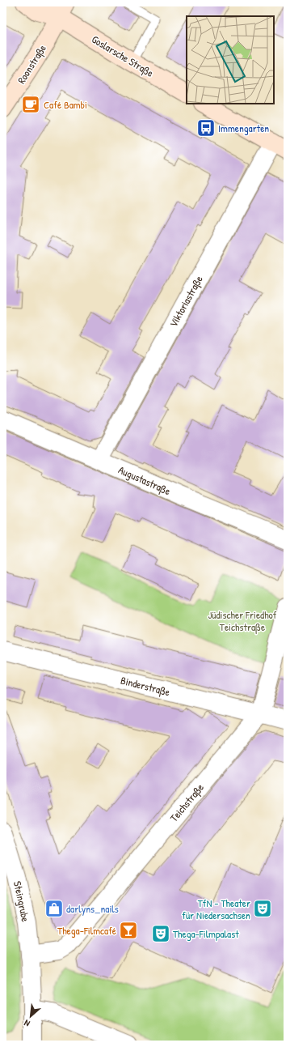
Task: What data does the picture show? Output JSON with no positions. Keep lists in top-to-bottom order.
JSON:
{
  "streets": {
    "main road": ["Goslarsche Straße", "Roonstraße"],
    "street": [
      "Viktoriastraße",
      "Augustastraße",
      "Binderstraße",
      "Teichstraße",
      "Steingrube"
    ]
  },
  "crossings": [
    ["Goslarsche Straße", "Roonstraße"],
    ["Viktoriastraße", "Augustastraße"],
    ["Binderstraße", "Teichstraße"],
    ["Teichstraße", "Steingrube"]
  ],
  "parks": ["Jüdischer Friedhof Teichstraße"],
  "places": {
    "cafe": ["Café Bambi"],
    "bus stop": ["Immengarten"],
    "shop": ["darlyns_nails"],
    "theatre": ["TfN - Theater für Niedersachsen", "Thega-Filmpalast"],
    "bar": ["Thega-Filmcafé"]
  },
  "north": "bottom left"
}
